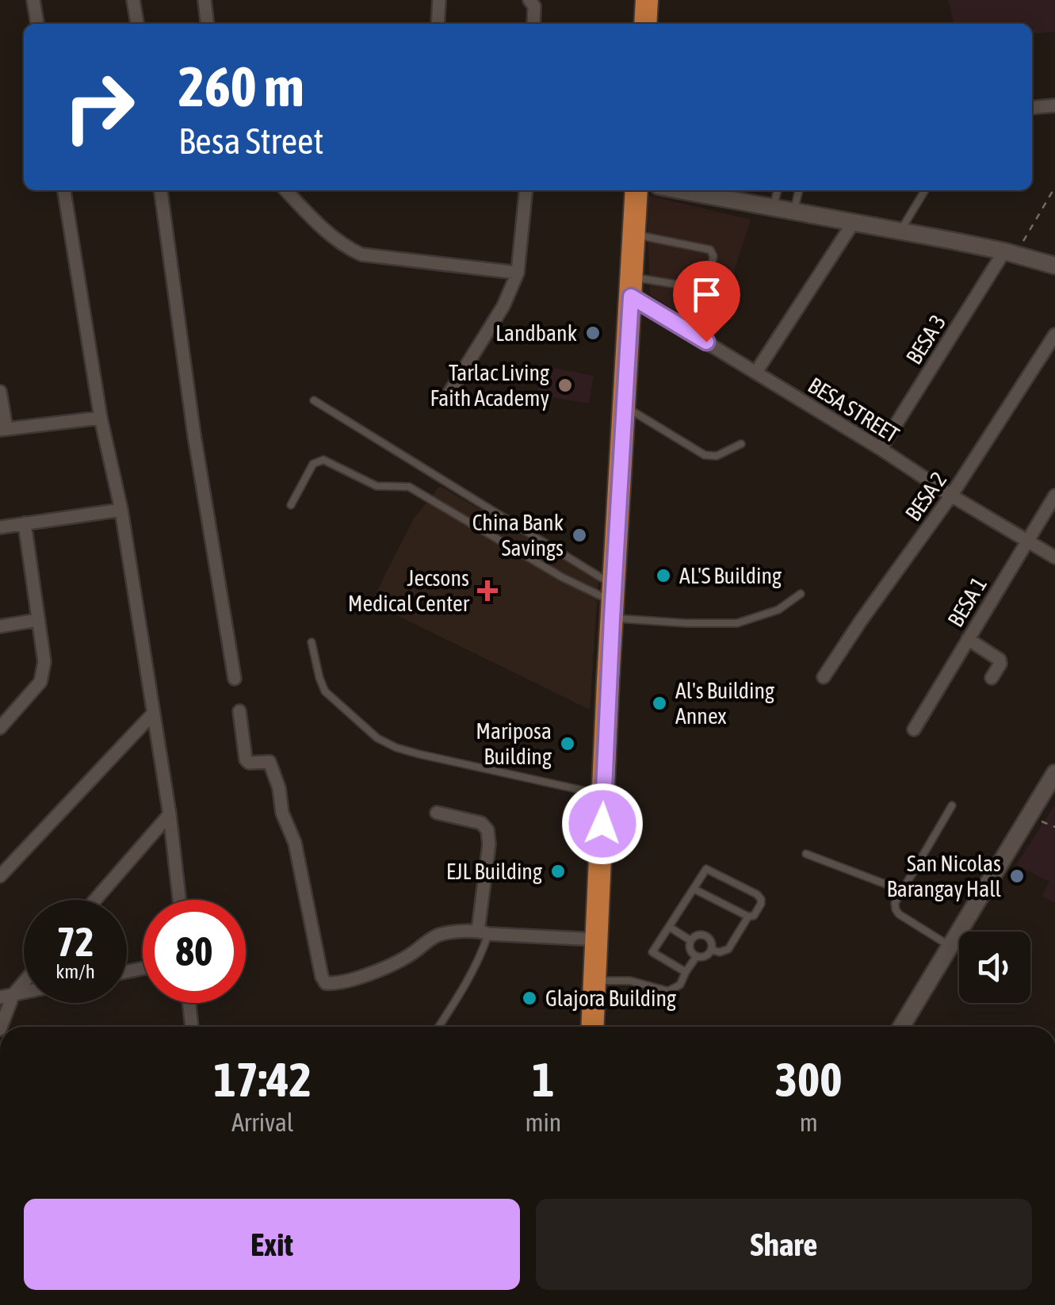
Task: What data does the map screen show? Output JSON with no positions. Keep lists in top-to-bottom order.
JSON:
{
  "streets": {
    "street": [
      "BESA 3",
      "BESA STREET",
      "BESA 2",
      "BESA 1"
    ]
  },
  "crossings": [
    ["BESA 3", "BESA STREET"],
    ["BESA STREET", "BESA 2"],
    ["BESA STREET", "BESA 1"]
  ],
  "places": {
    "other": [
      "Landbank",
      "Tarlac Living Faith Academy",
      "China Bank Savings",
      "AL'S Building",
      "Al's Building Annex",
      "Mariposa Building",
      "EJL Building",
      "San Nicolas Barangay Hall",
      "Glajora Building"
    ],
    "health": ["Jecsons Medical Center"]
  },
  "page": {
    "turn": ["260 m", "Besa Street"],
    "speed": "72 km/h",
    "limit": "80",
    "eta": [
      "17:42",
      "Arrival",
      "1",
      "min",
      "300",
      "m"
    ],
    "buttons": ["Exit", "Share"]
  }
}
